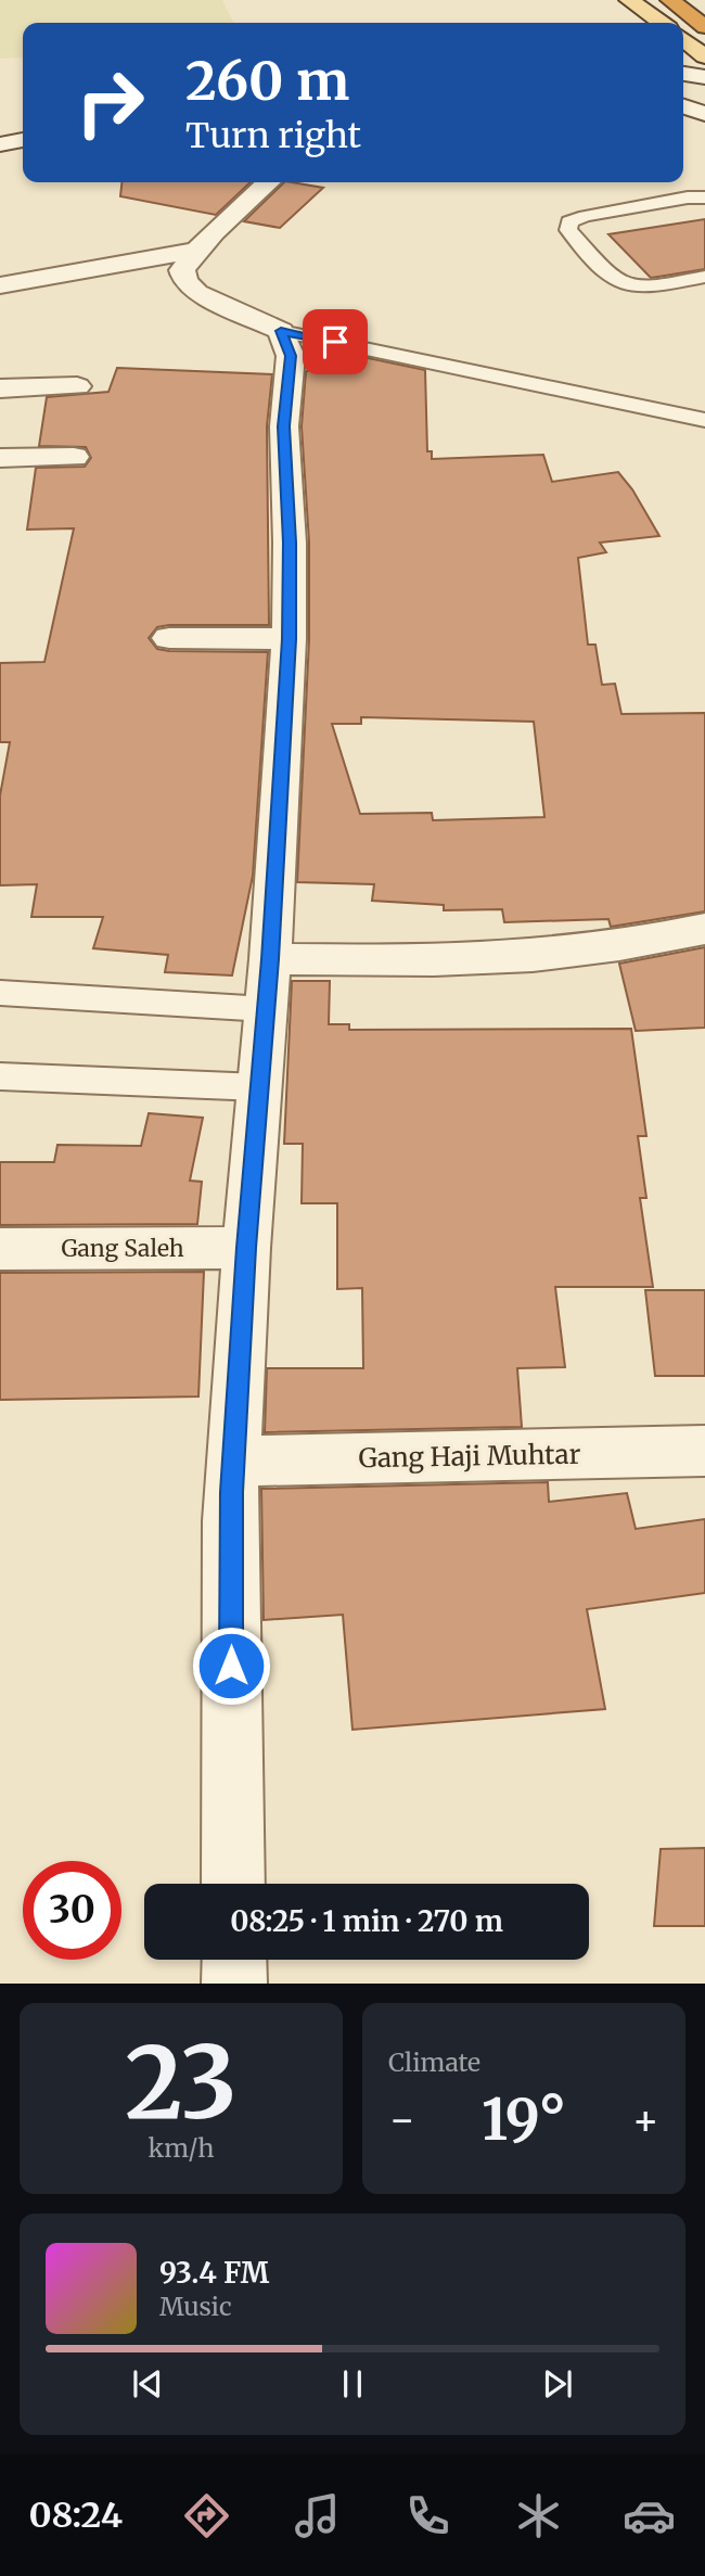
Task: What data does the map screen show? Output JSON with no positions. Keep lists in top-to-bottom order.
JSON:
{
  "streets": {
    "street": ["Gang Saleh", "Gang Haji Muhtar"]
  },
  "page": {
    "turn": ["260 m", "Turn right"],
    "limit": "30",
    "trip": "08:25 · 1 min · 270 m",
    "tile": [
      ["23", "km/h"],
      "Climate"
    ],
    "heat": ["−", "19°", "+"],
    "song": ["93.4 FM", "Music"],
    "tabs": "08:24"
  }
}
